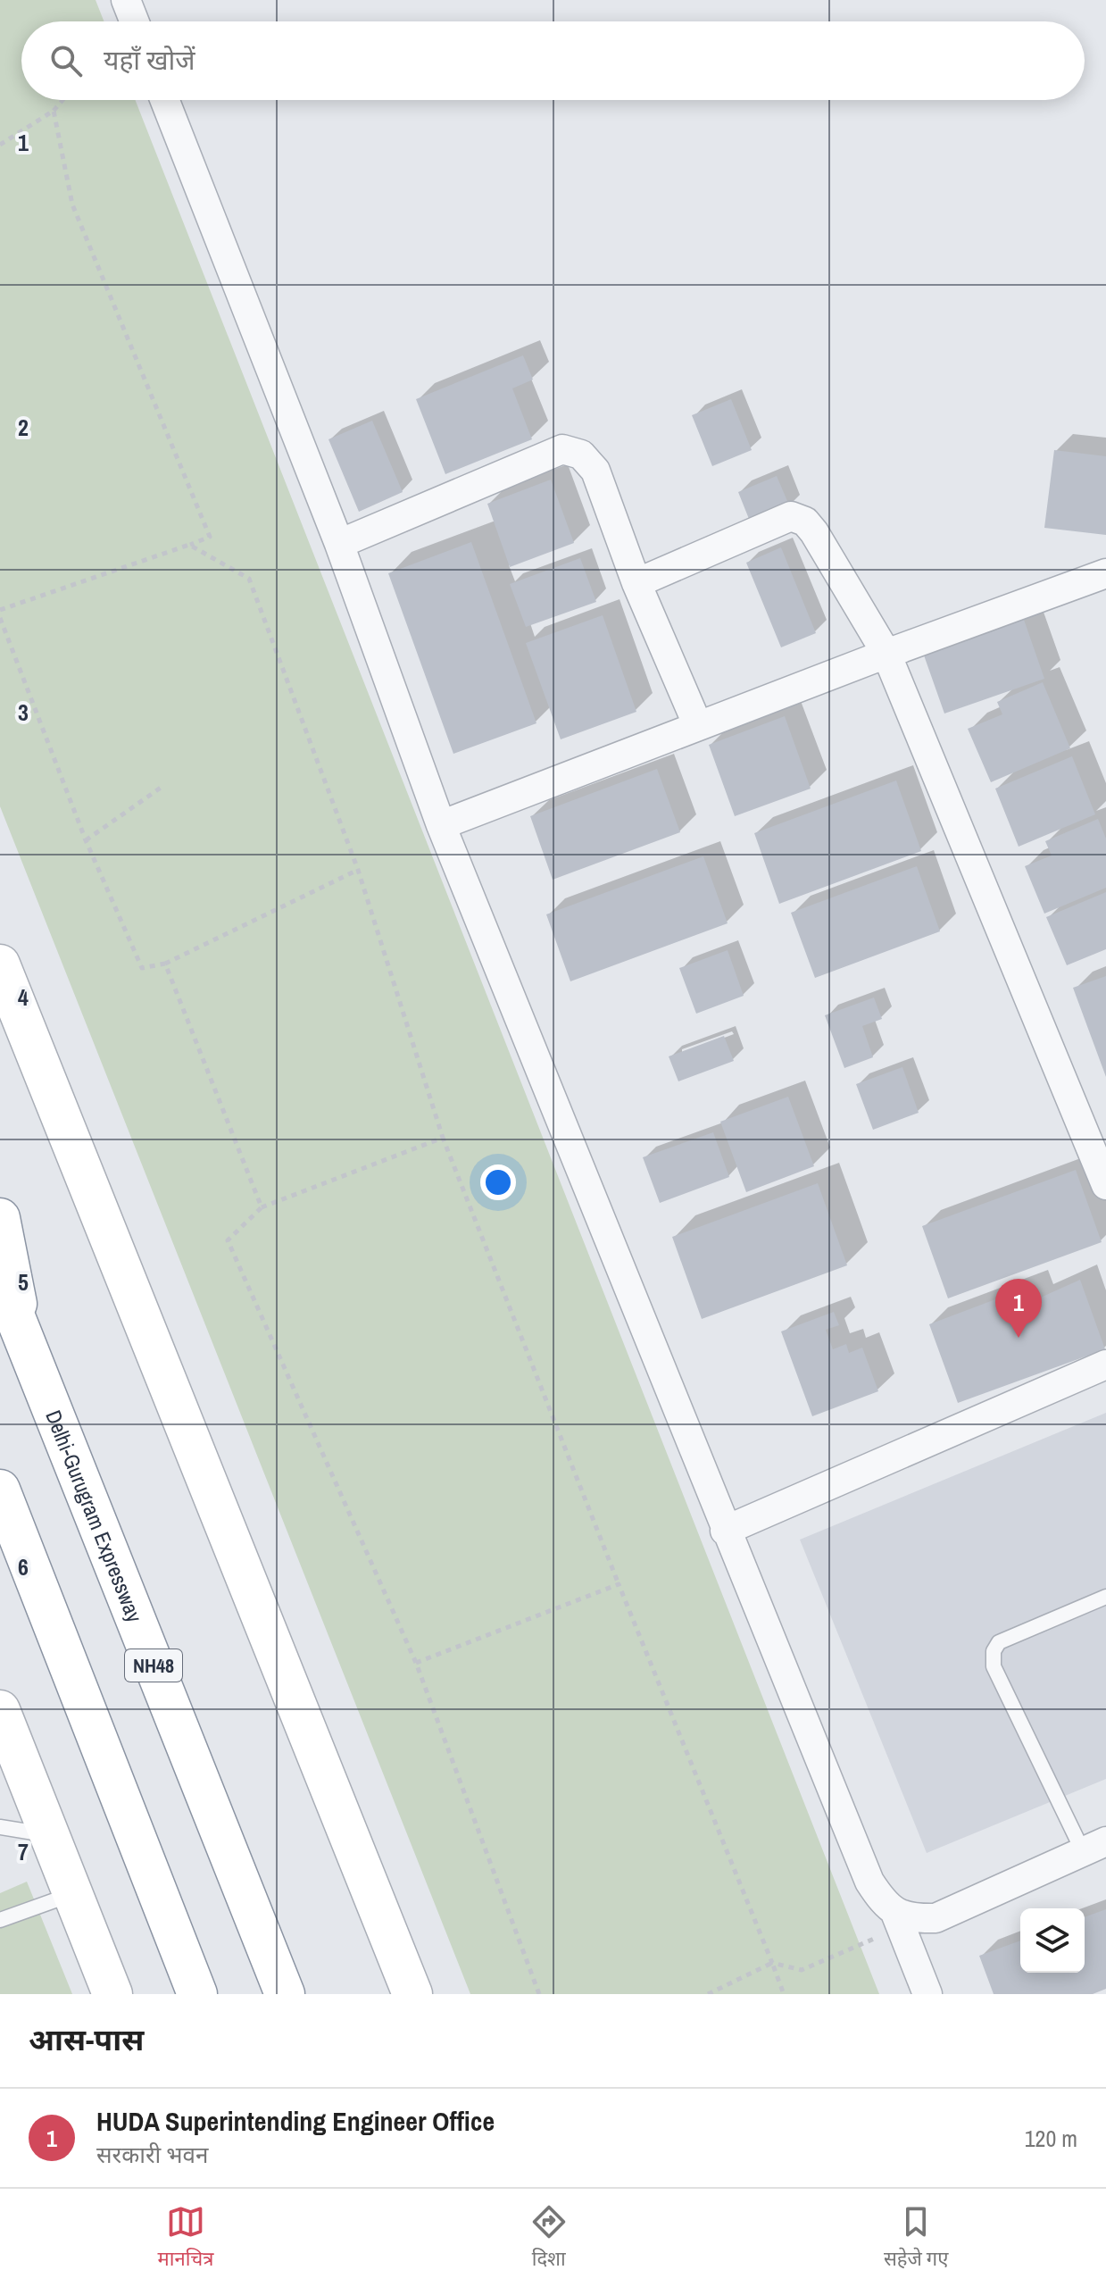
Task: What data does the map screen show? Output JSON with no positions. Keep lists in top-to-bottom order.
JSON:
{
  "streets": {
    "main road": ["Delhi-Gurugram Expressway", "NH48"]
  },
  "page": {
    "search": "यहाँ खोजें",
    "pins": "1",
    "heading": "आस-पास",
    "list": [
      {
        "mark": "1",
        "name": "HUDA Superintending Engineer Office",
        "note": "सरकारी भवन",
        "value": "120 m"
      }
    ],
    "nav": ["मानचित्र", "दिशा", "सहेजे गए"]
  },
  "grid": {
    "rows": [
      "1",
      "2",
      "3",
      "4",
      "5",
      "6",
      "7"
    ]
  }
}
